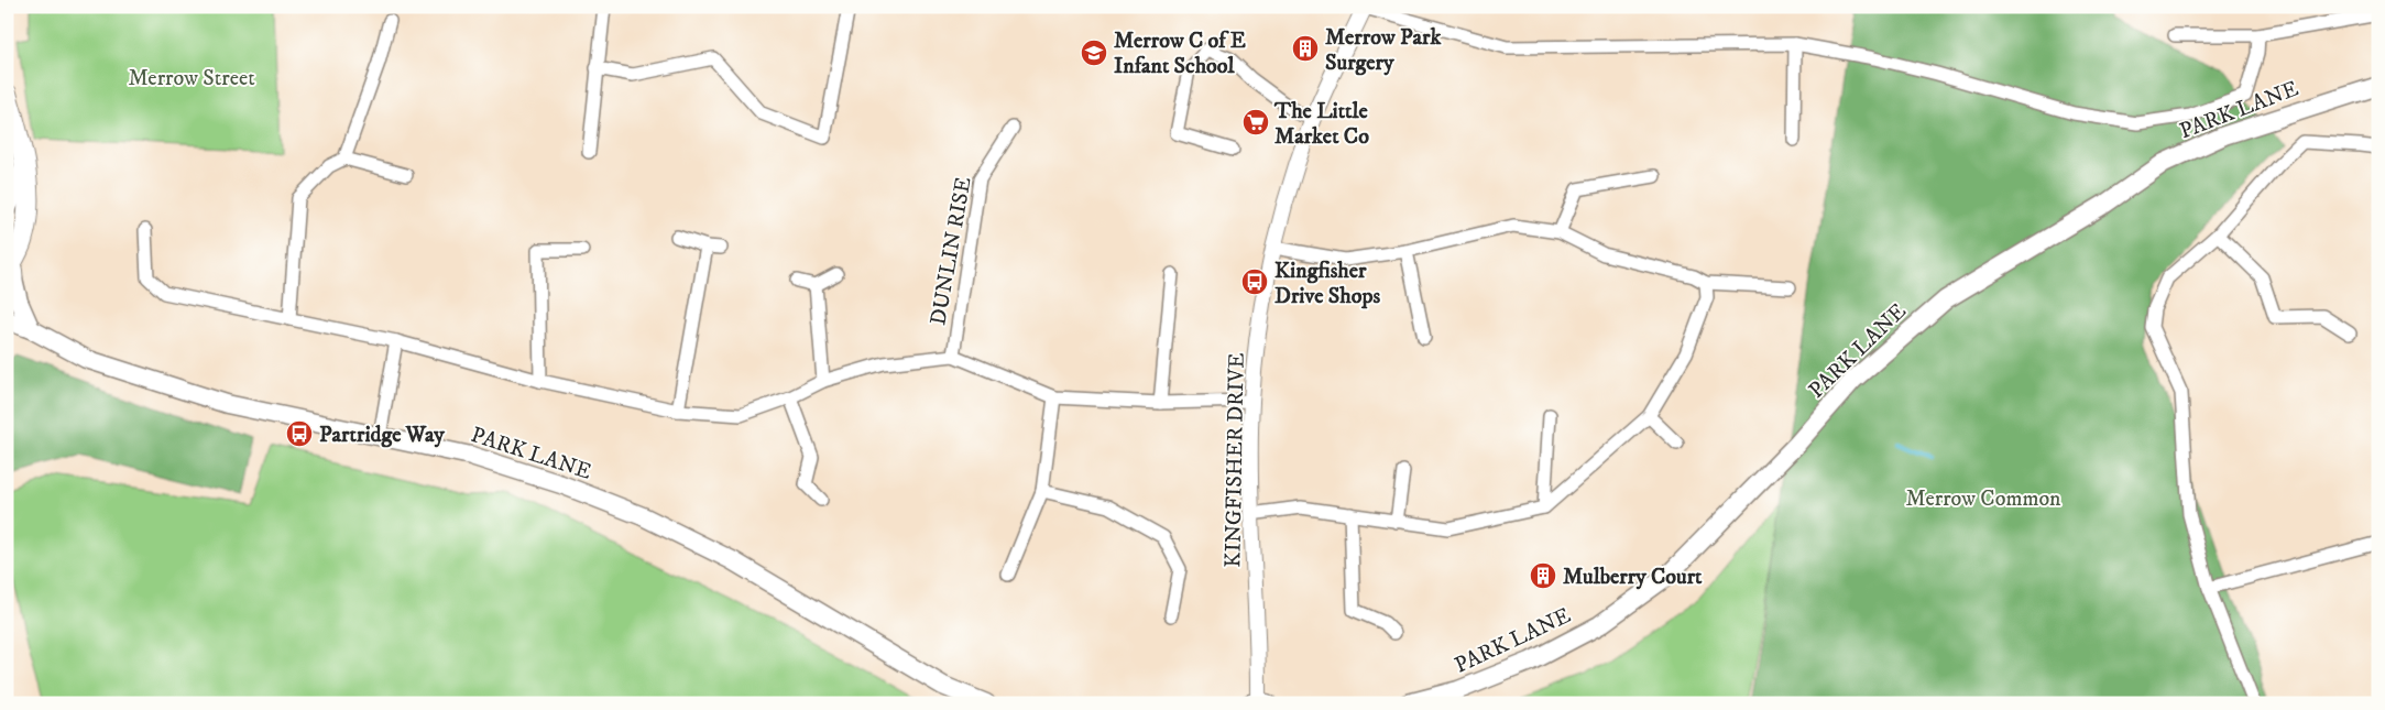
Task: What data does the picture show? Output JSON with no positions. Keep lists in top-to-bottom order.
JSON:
{
  "streets": {
    "main road": ["PARK LANE"],
    "street": ["DUNLIN RISE", "KINGFISHER DRIVE"]
  },
  "parks": ["Merrow Street", "Merrow Common"],
  "places": {
    "building": ["Merrow Park Surgery", "Mulberry Court"],
    "school or university": ["Merrow C of E Infant School"],
    "supermarket": ["The Little Market Co"],
    "bus stop": ["Kingfisher Drive Shops", "Partridge Way"]
  }
}
